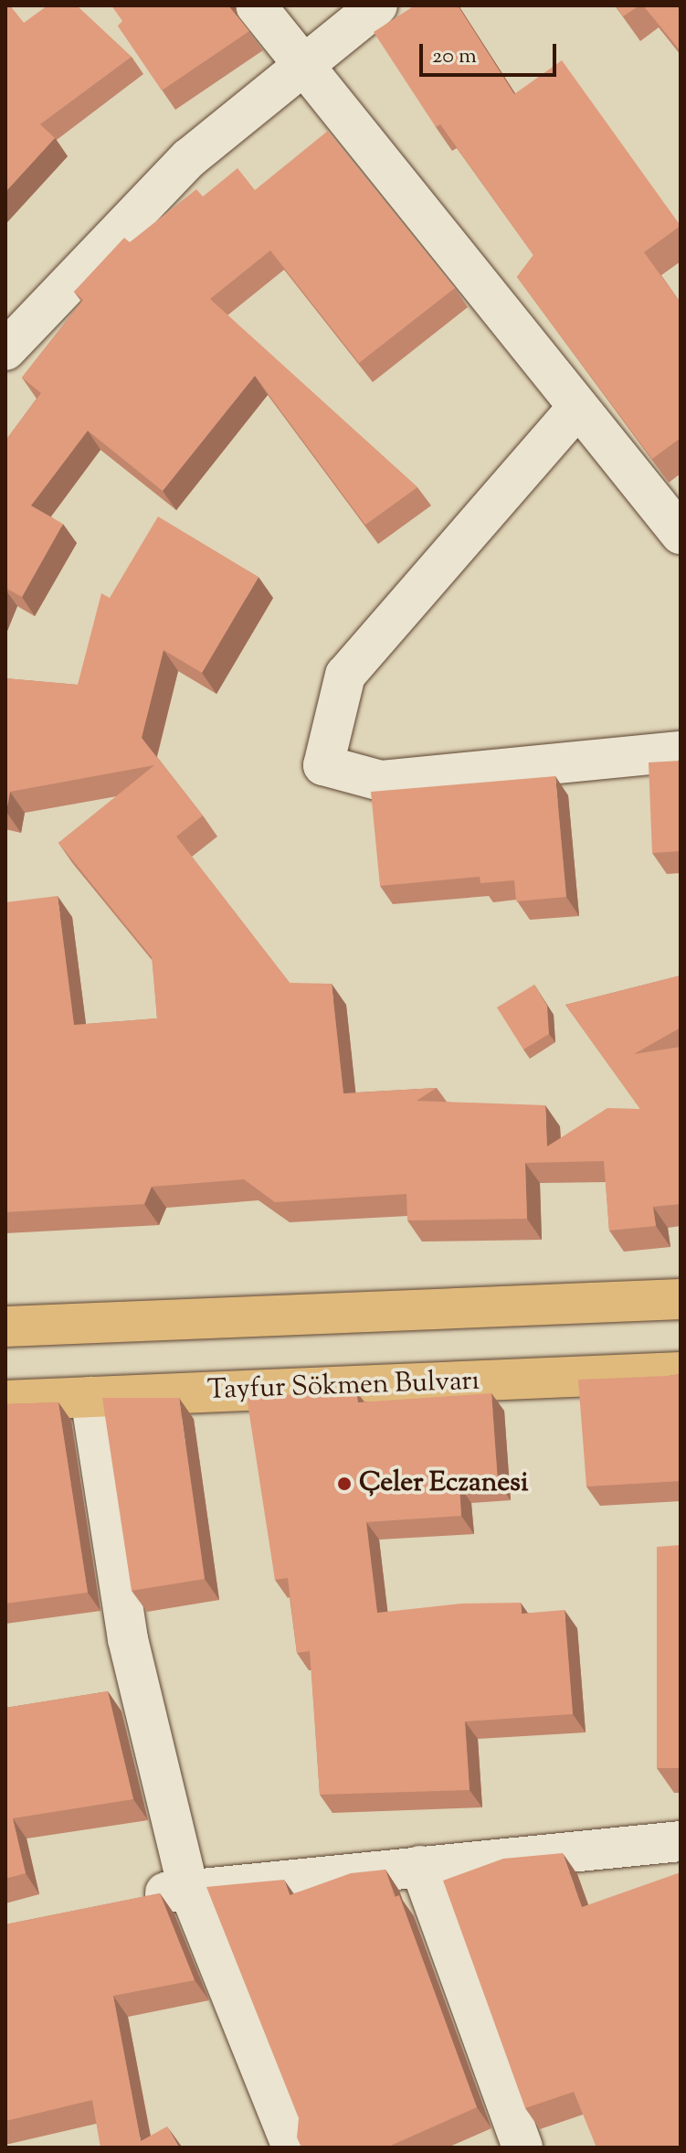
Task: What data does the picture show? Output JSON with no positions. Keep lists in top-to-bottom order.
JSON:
{
  "streets": {
    "main road": ["Tayfur Sökmen Bulvarı"]
  },
  "places": ["Çeler Eczanesi"],
  "scale_bar": "20 m"
}
